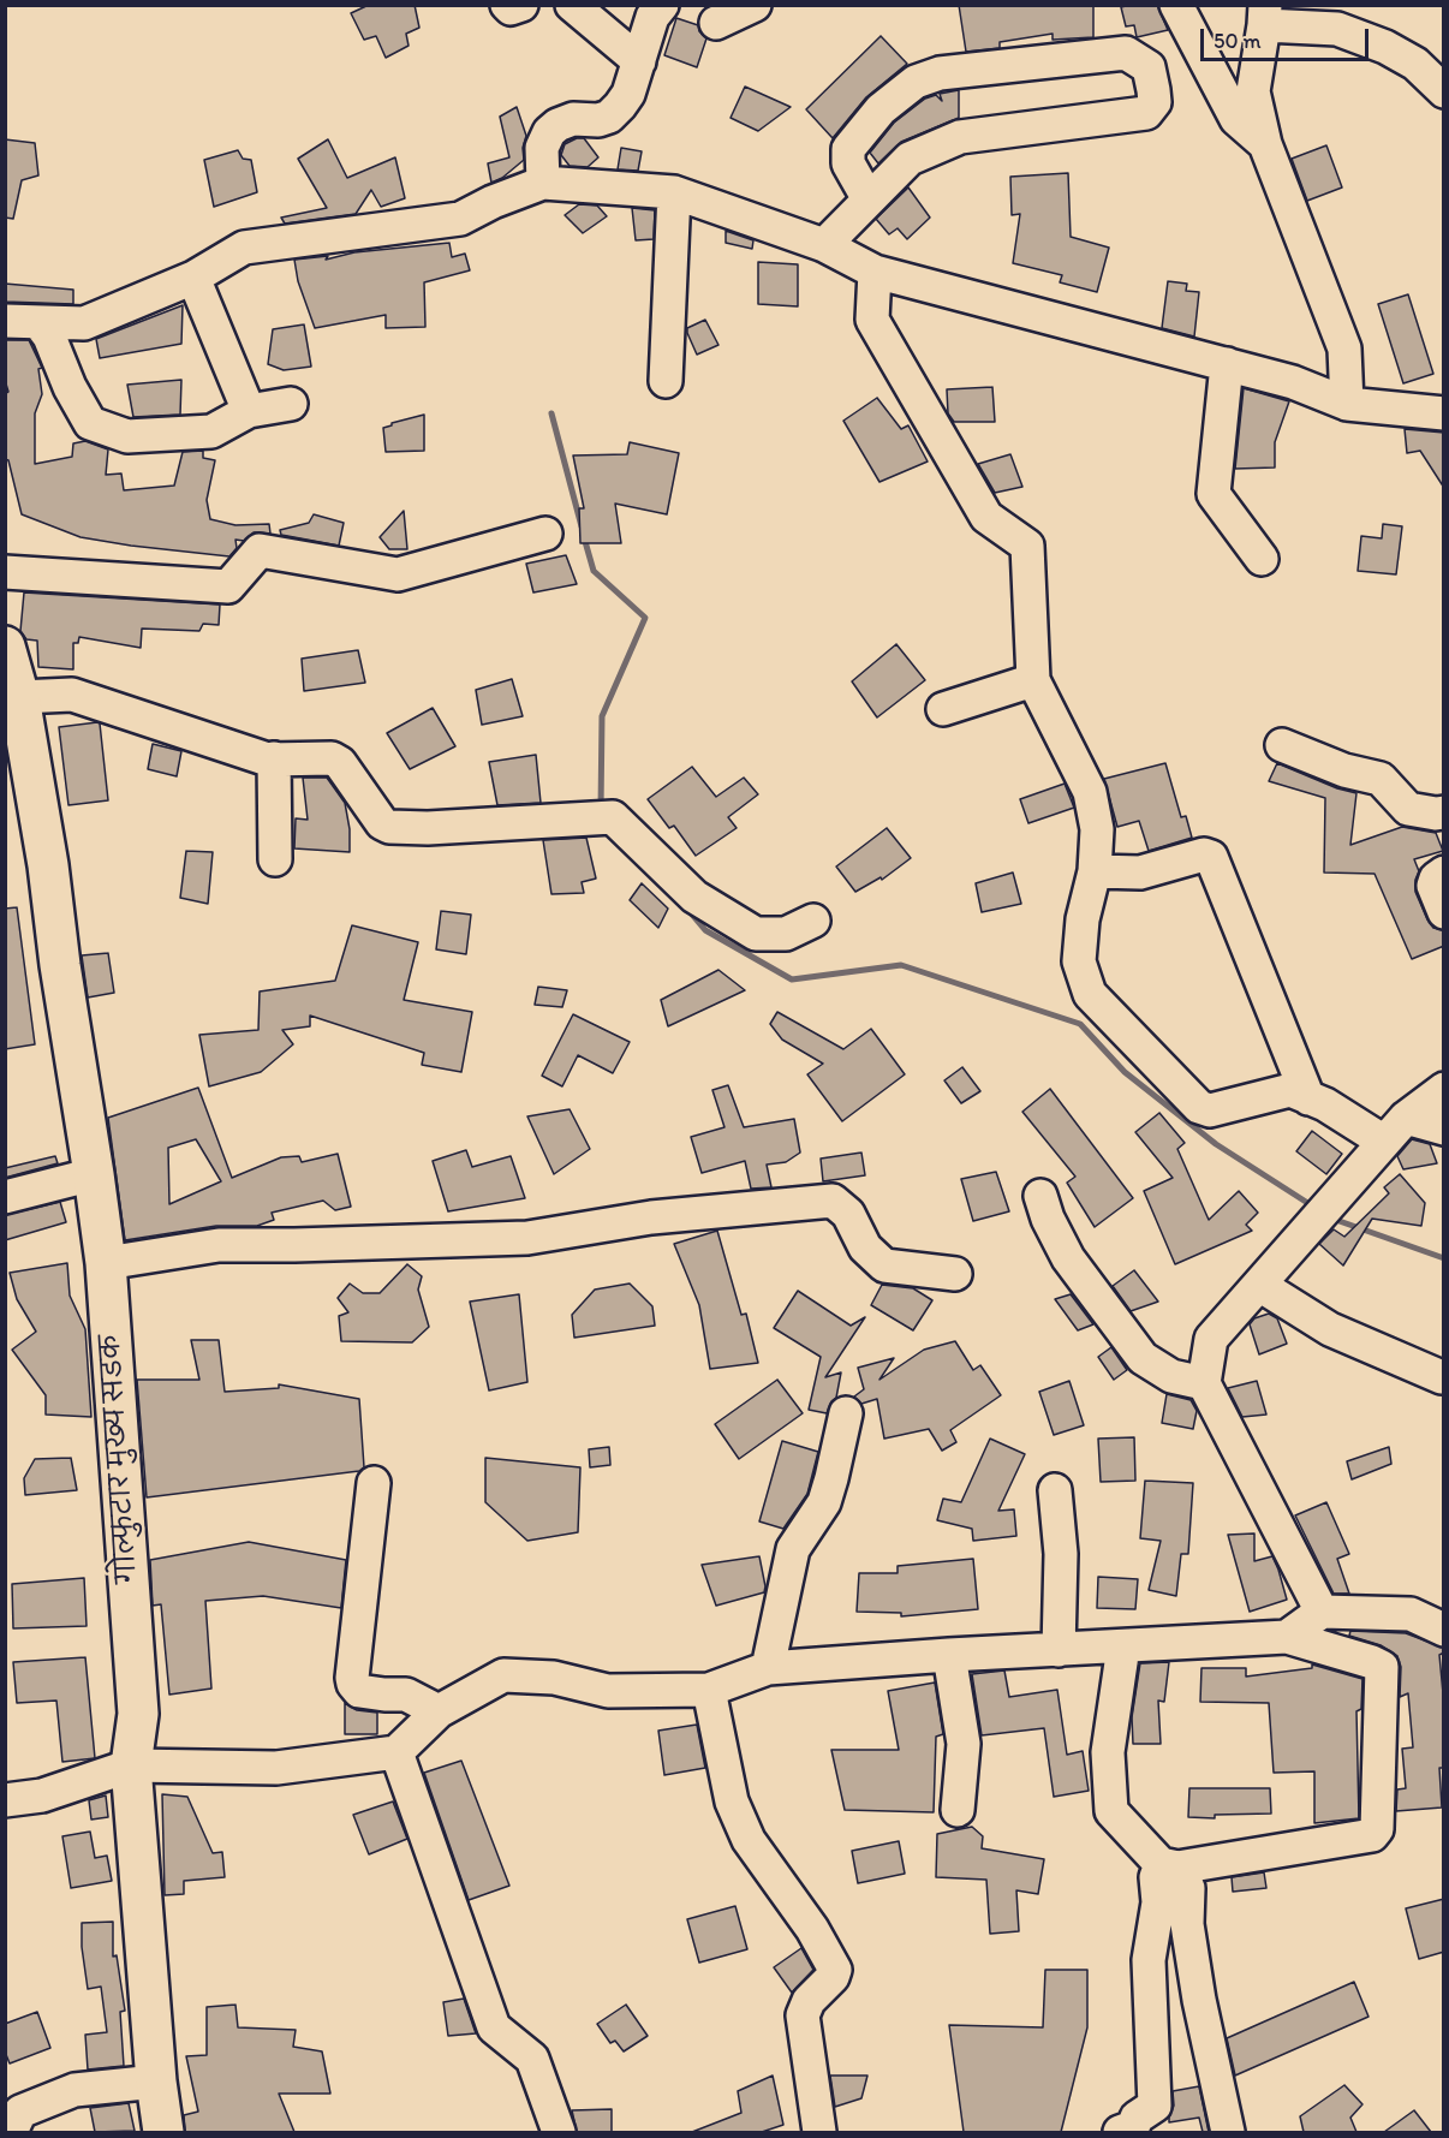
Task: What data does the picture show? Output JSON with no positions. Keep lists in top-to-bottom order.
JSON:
{
  "streets": {
    "main road": ["गोल्फुटार मुख्य सडक"]
  },
  "scale_bar": "50 m"
}
